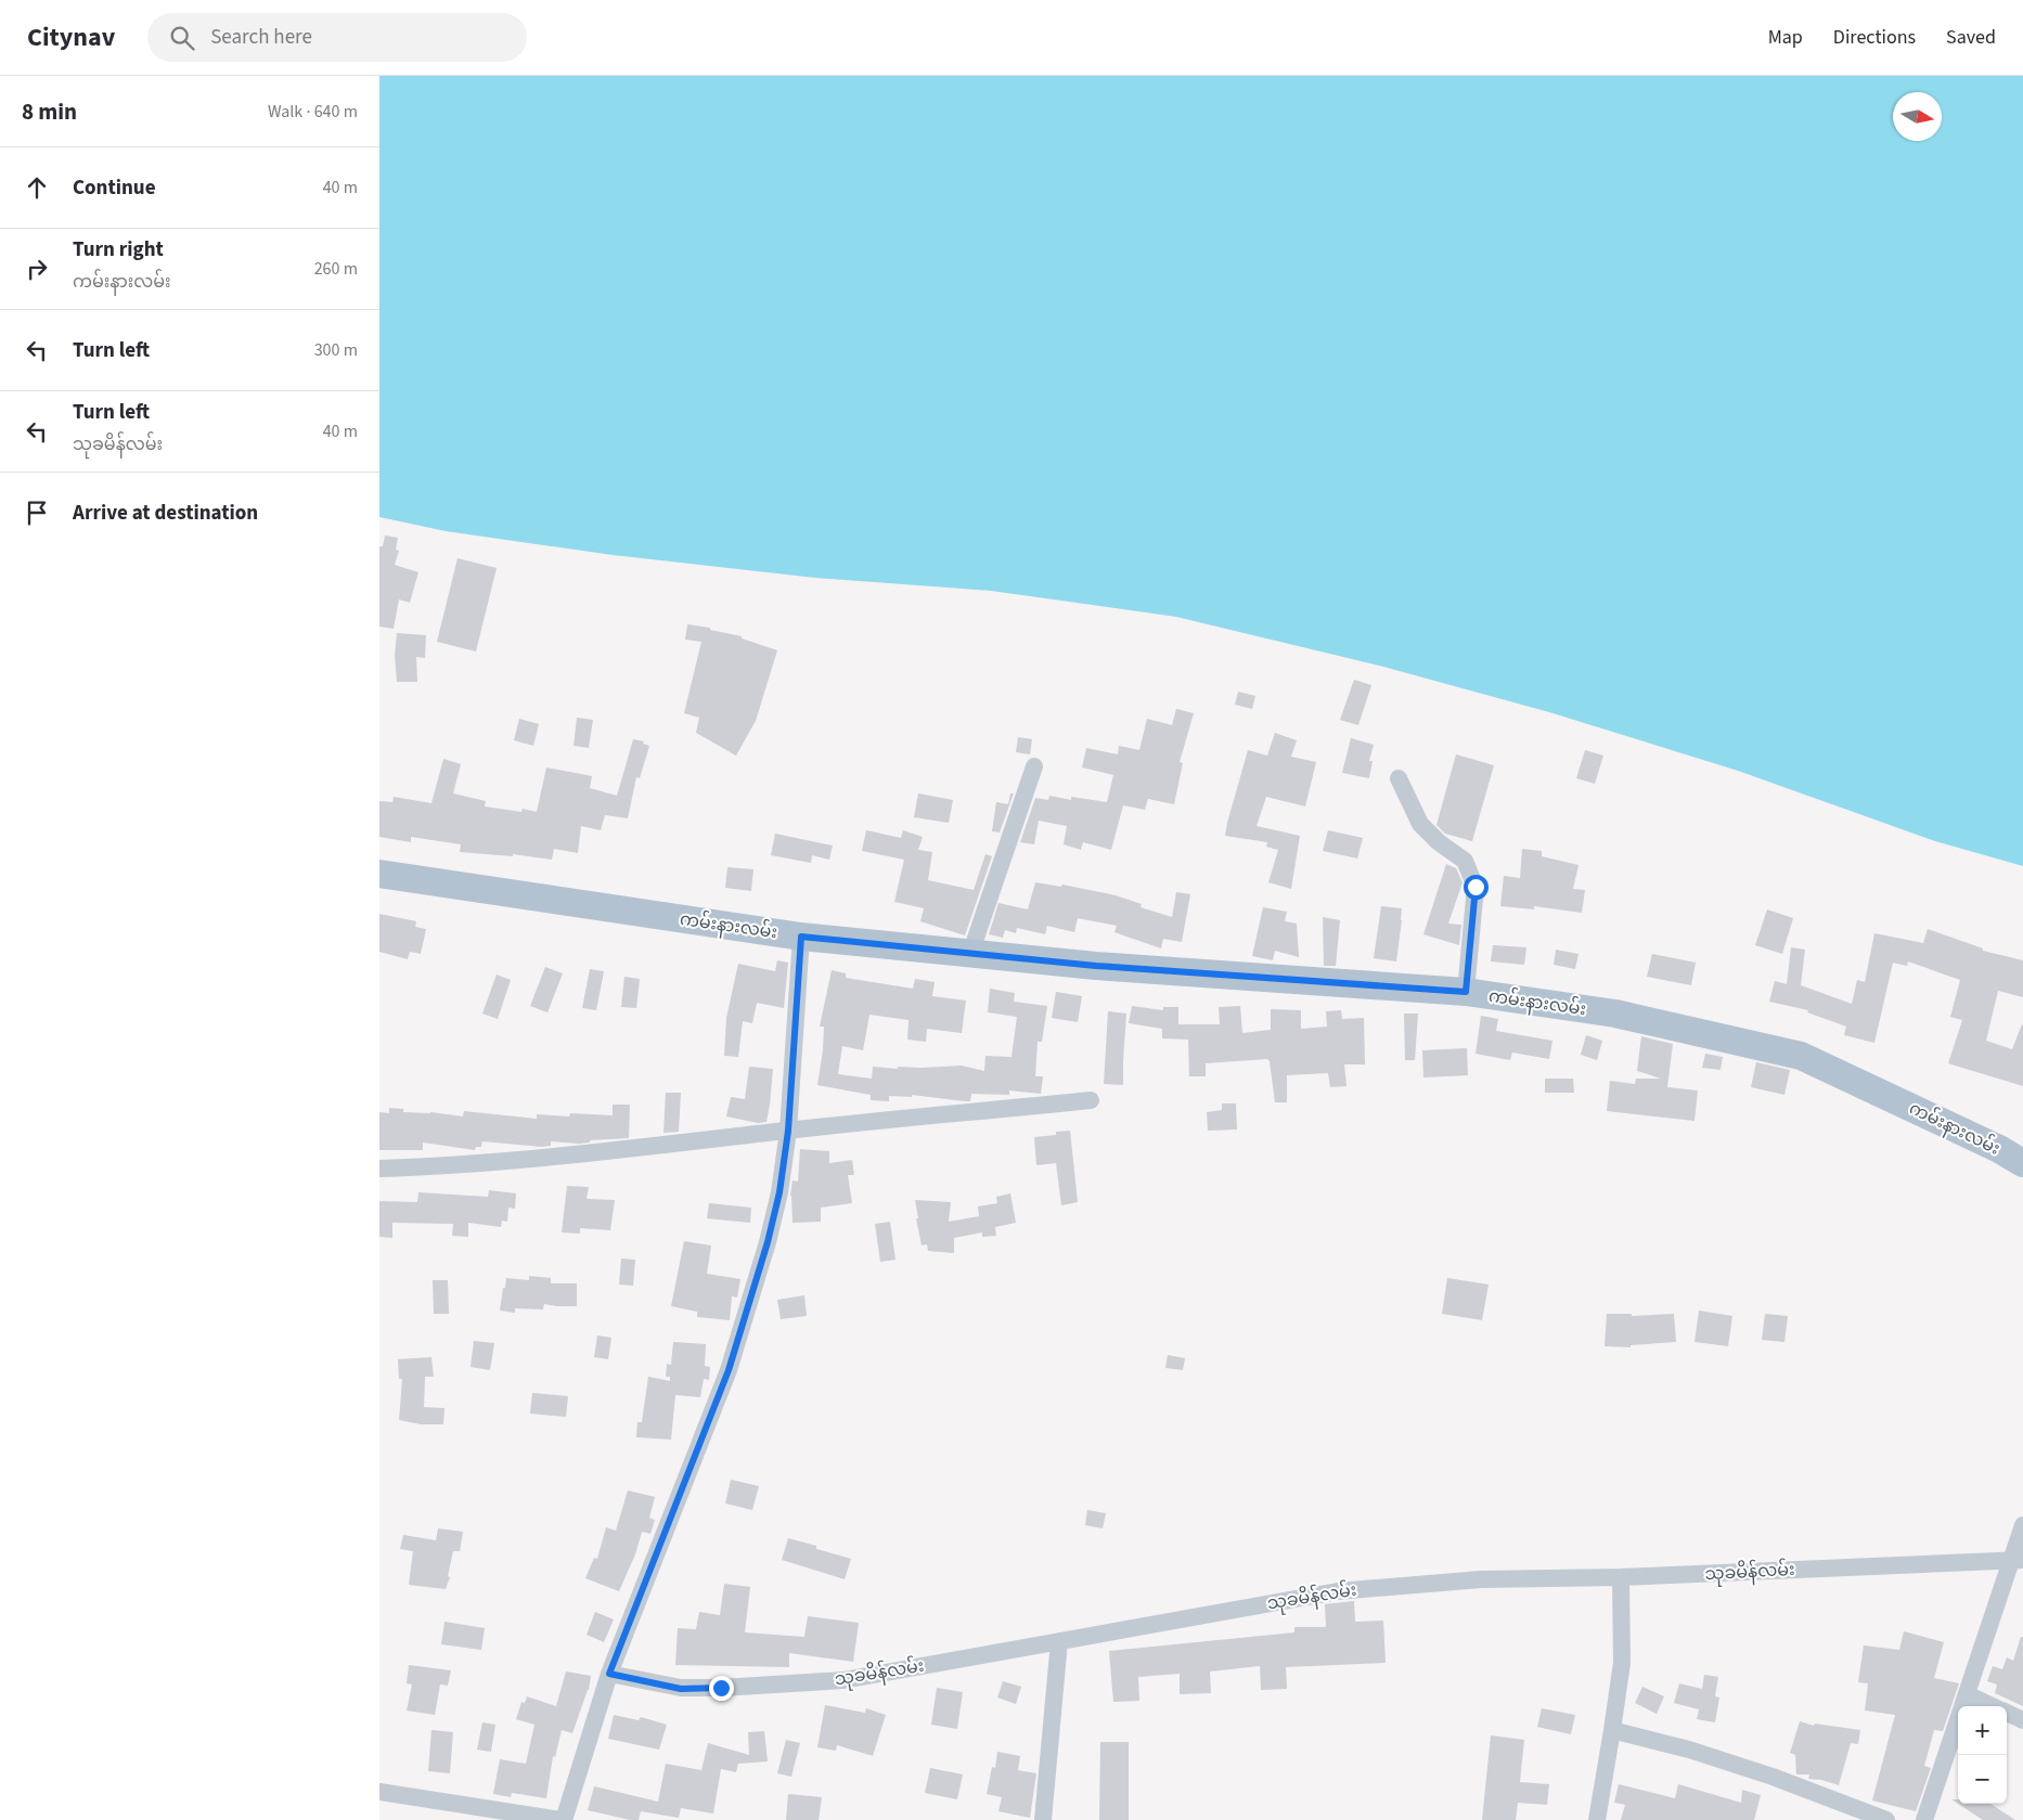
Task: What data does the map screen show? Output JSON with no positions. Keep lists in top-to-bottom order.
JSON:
{
  "streets": {
    "main road": ["ကမ်းနားလမ်း"],
    "street": ["သုခမိန်လမ်း"]
  },
  "north": "right",
  "page": {
    "header": "Citynav",
    "search": "Search here",
    "nav": ["Map", "Directions", "Saved"],
    "heading": ["8 min", "Walk · 640 m"],
    "list": [
      ["Continue", "40 m"],
      ["Turn right", "ကမ်းနားလမ်း", "260 m"],
      ["Turn left", "300 m"],
      ["Turn left", "သုခမိန်လမ်း", "40 m"],
      "Arrive at destination"
    ],
    "map_buttons": ["+", "−"]
  }
}
